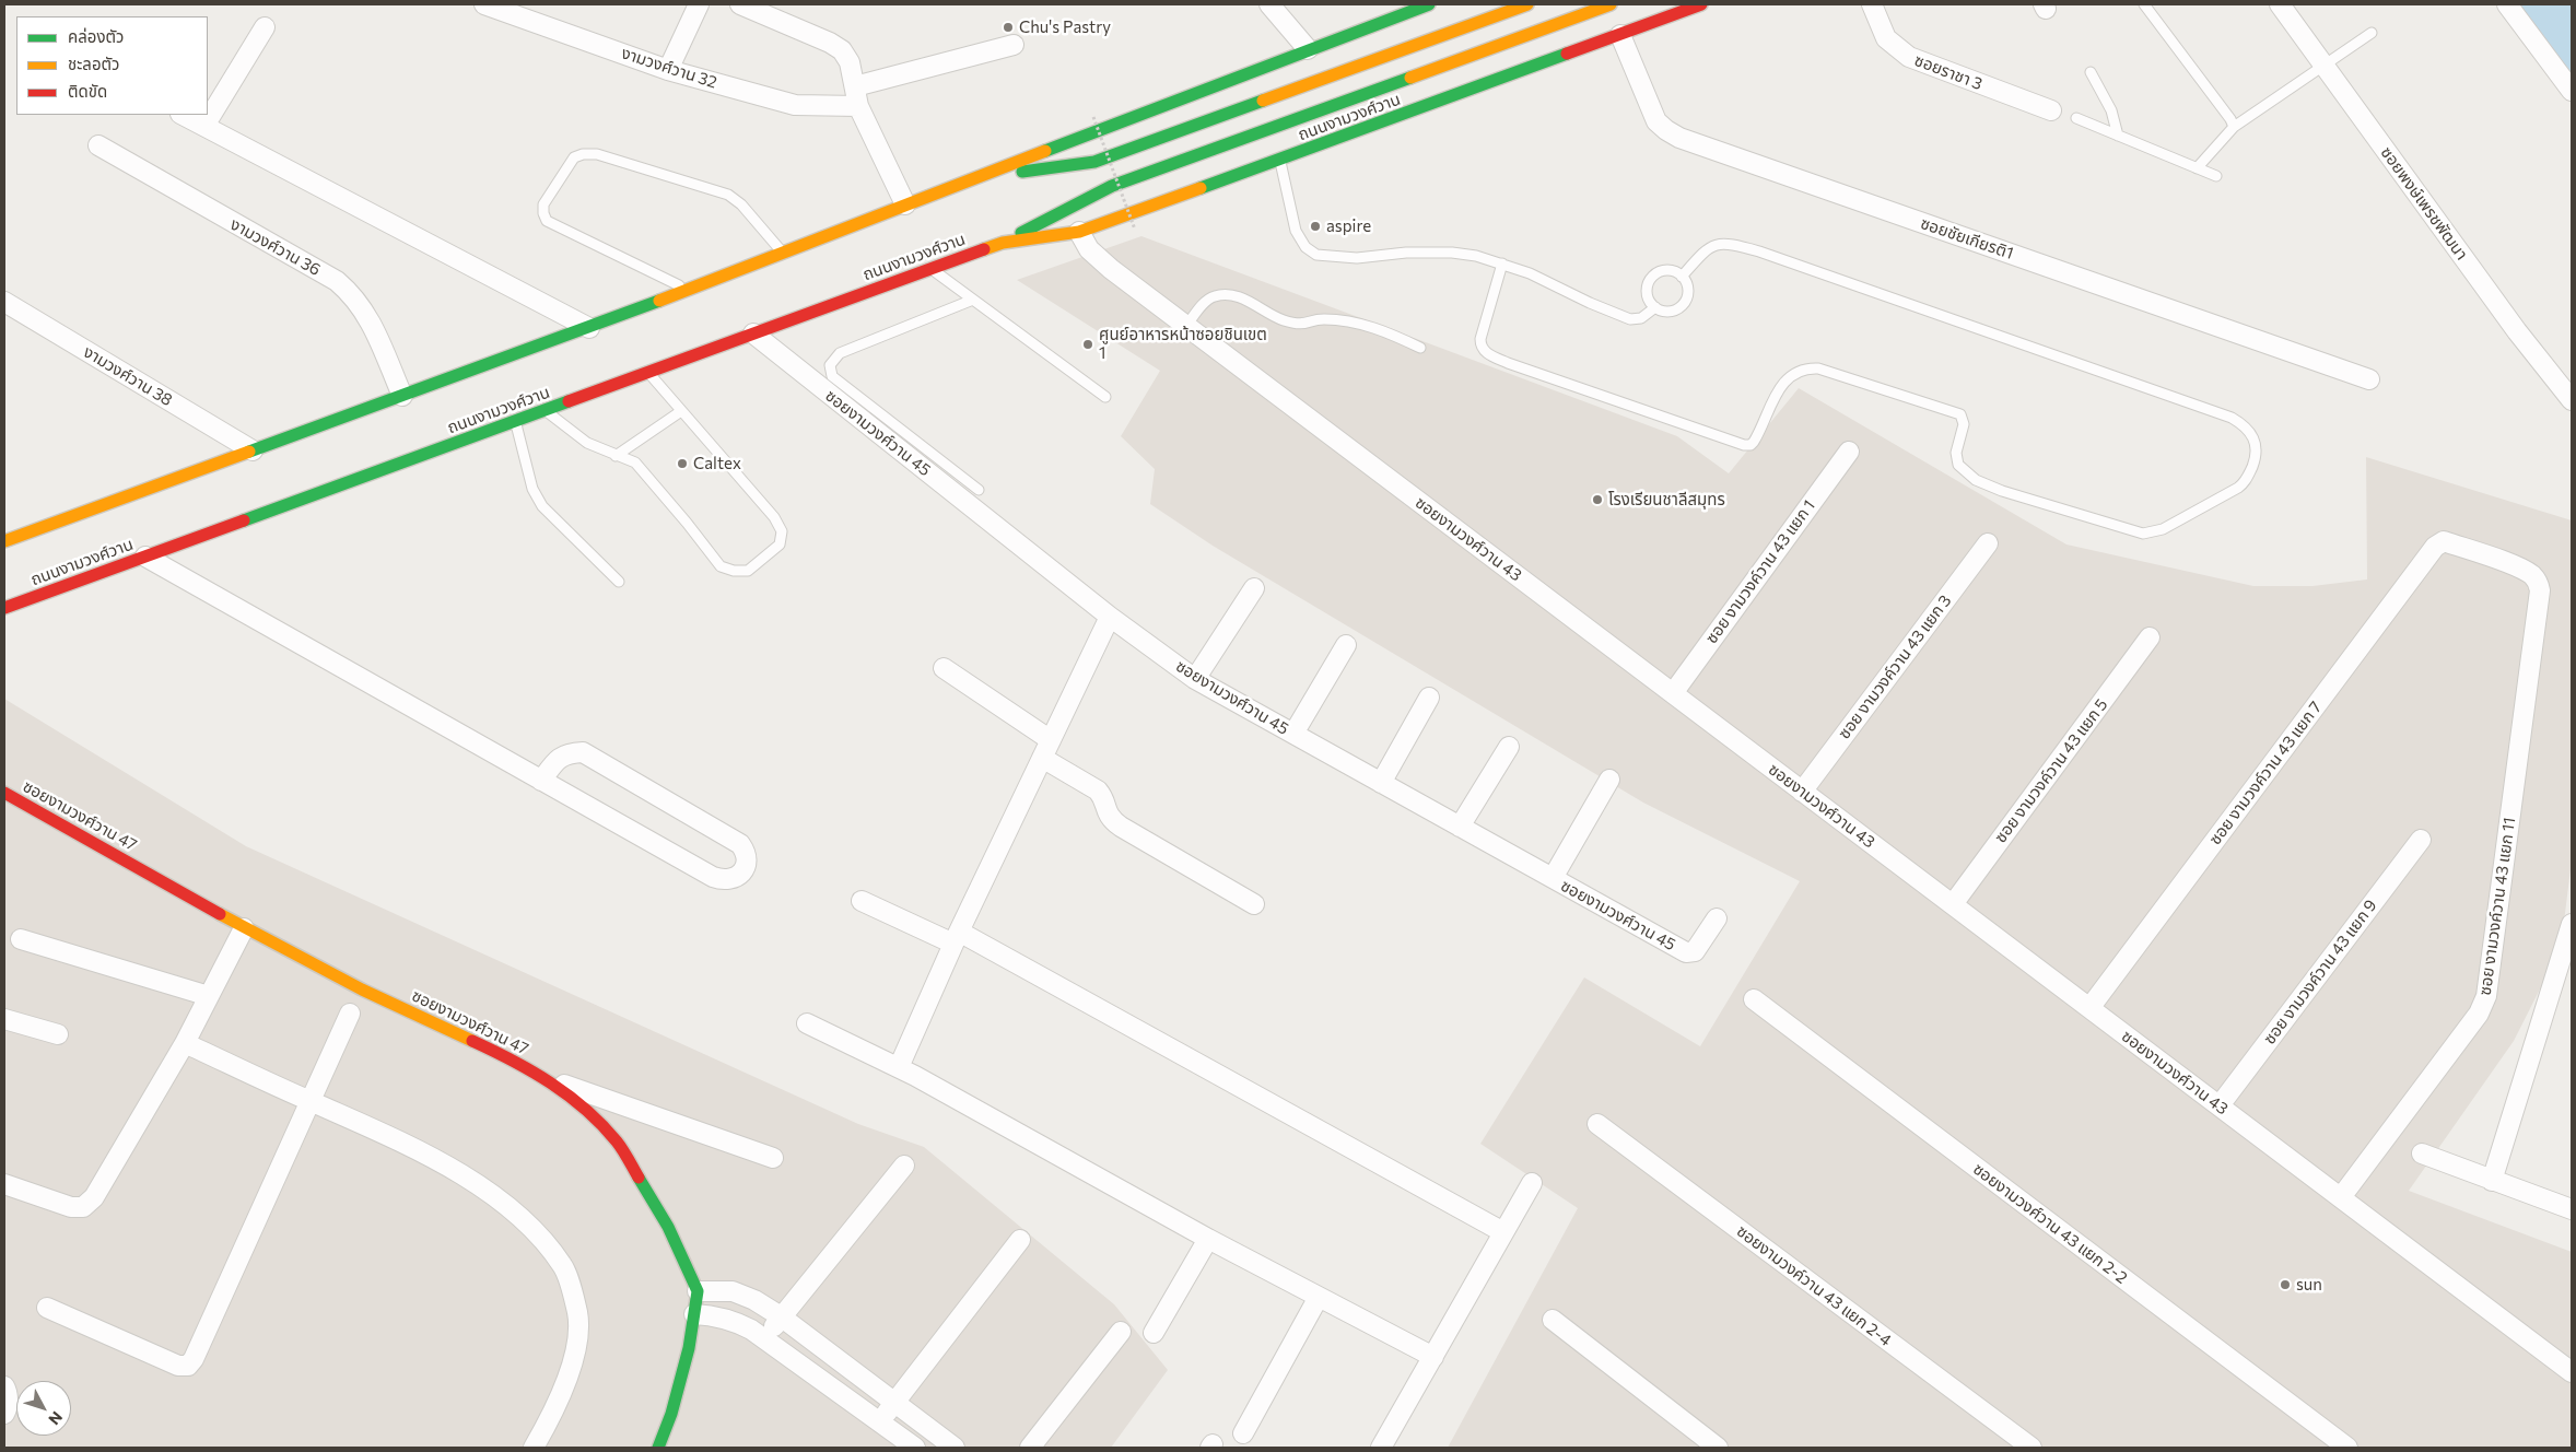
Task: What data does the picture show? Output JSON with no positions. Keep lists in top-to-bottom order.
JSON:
{
  "streets": {
    "main road": ["ถนนงามวงศ์วาน", "ซอยงามวงศ์วาน 47"],
    "street": [
      "งามวงศ์วาน 32",
      "ซอยราชา 3",
      "ซอยพงษ์เพรชพัฒนา",
      "ซอยชัยเกียรติ1",
      "งามวงศ์วาน 36",
      "งามวงศ์วาน 38",
      "ซอยงามวงศ์วาน 45",
      "ซอยงามวงศ์วาน 43",
      "ซอย งามวงค์วาน 43 แยก 1",
      "ซอย งามวงค์วาน 43 แยก 3",
      "ซอย งามวงค์วาน 43 แยก 5",
      "ซอย งามวงค์วาน 43 แยก 7",
      "ซอย งามวงค์วาน 43 แยก 11",
      "ซอย งามวงค์วาน 43 แยก 9",
      "ซอยงามวงศ์วาน 43 แยก 2-2",
      "ซอยงามวงค์วาน 43 แยก 2-4"
    ]
  },
  "crossings": [
    ["ถนนงามวงศ์วาน", "ซอยชัยเกียรติ1"],
    ["ถนนงามวงศ์วาน", "ซอยงามวงศ์วาน 45"],
    ["ถนนงามวงศ์วาน", "ซอยงามวงศ์วาน 43"],
    ["ซอยงามวงศ์วาน 43", "ซอย งามวงค์วาน 43 แยก 1"],
    ["ซอยงามวงศ์วาน 43", "ซอย งามวงค์วาน 43 แยก 3"],
    ["ซอยงามวงศ์วาน 43", "ซอย งามวงค์วาน 43 แยก 5"],
    ["ซอยงามวงศ์วาน 43", "ซอย งามวงค์วาน 43 แยก 7"],
    ["ซอยงามวงศ์วาน 43", "ซอย งามวงค์วาน 43 แยก 11"],
    ["ซอยงามวงศ์วาน 43", "ซอย งามวงค์วาน 43 แยก 9"],
    ["ซอย งามวงค์วาน 43 แยก 7", "ซอย งามวงค์วาน 43 แยก 11"]
  ],
  "places": [
    "Chu's Pastry",
    "aspire",
    "ศูนย์อาหารหน้าซอยชินเขต 1",
    "Caltex",
    "โรงเรียนชาลีสมุทร",
    "sun"
  ],
  "legend": ["คล่องตัว", "ชะลอตัว", "ติดขัด"],
  "north": "bottom right"
}
